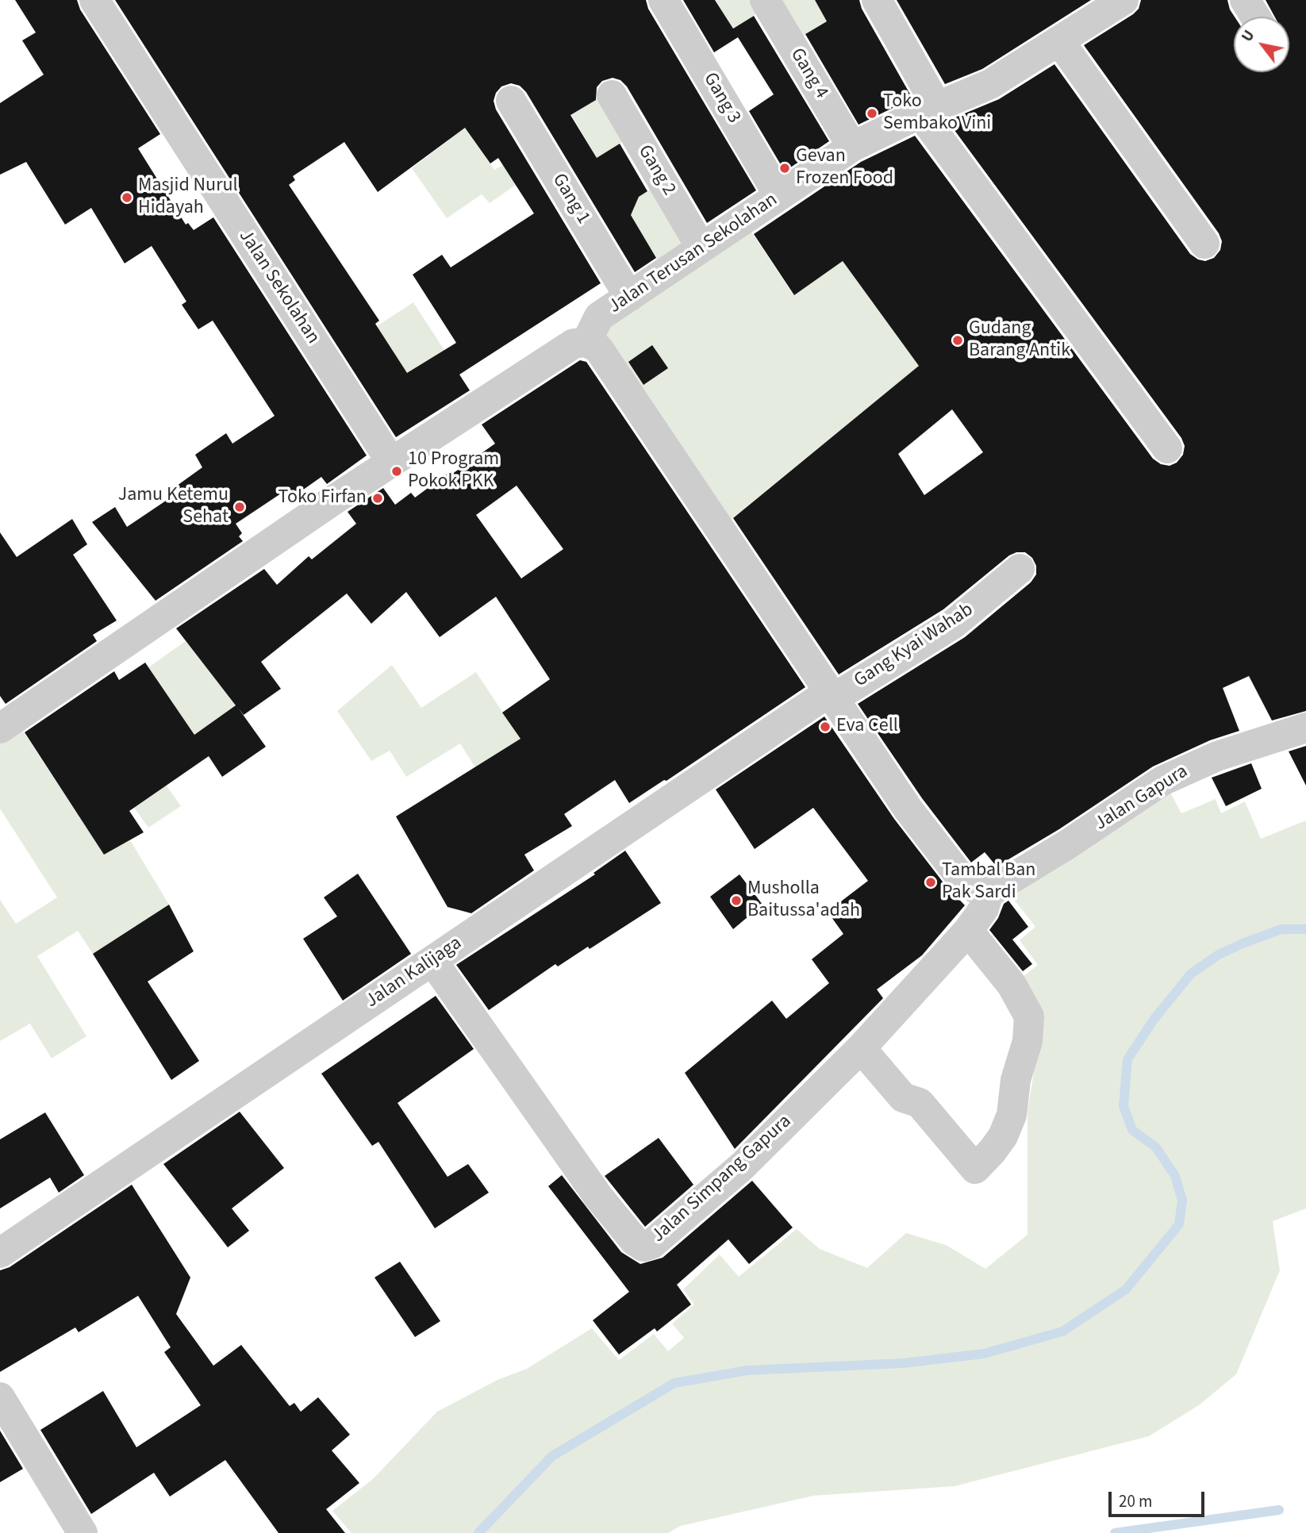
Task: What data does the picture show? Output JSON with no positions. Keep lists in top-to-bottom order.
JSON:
{
  "streets": {
    "street": [
      "Gang 4",
      "Gang 3",
      "Gang 2",
      "Gang 1",
      "Jalan Terusan Sekolahan",
      "Jalan Sekolahan",
      "Gang Kyai Wahab",
      "Jalan Gapura",
      "Jalan Kalijaga",
      "Jalan Simpang Gapura"
    ]
  },
  "crossings": [
    ["Gang 4", "Jalan Terusan Sekolahan"],
    ["Gang 3", "Jalan Terusan Sekolahan"],
    ["Gang 2", "Jalan Terusan Sekolahan"],
    ["Gang 1", "Jalan Terusan Sekolahan"],
    ["Gang Kyai Wahab", "Jalan Kalijaga"],
    ["Jalan Gapura", "Jalan Simpang Gapura"],
    ["Jalan Kalijaga", "Jalan Simpang Gapura"]
  ],
  "places": [
    "Toko Sembako Vini",
    "Gevan Frozen Food",
    "Masjid Nurul Hidayah",
    "Gudang Barang Antik",
    "10 Program Pokok PKK",
    "Toko Firfan",
    "Jamu Ketemu Sehat",
    "Eva Cell",
    "Tambal Ban Pak Sardi",
    "Musholla Baitussa'adah"
  ],
  "scale_bar": "20 m",
  "north": "top left"
}
